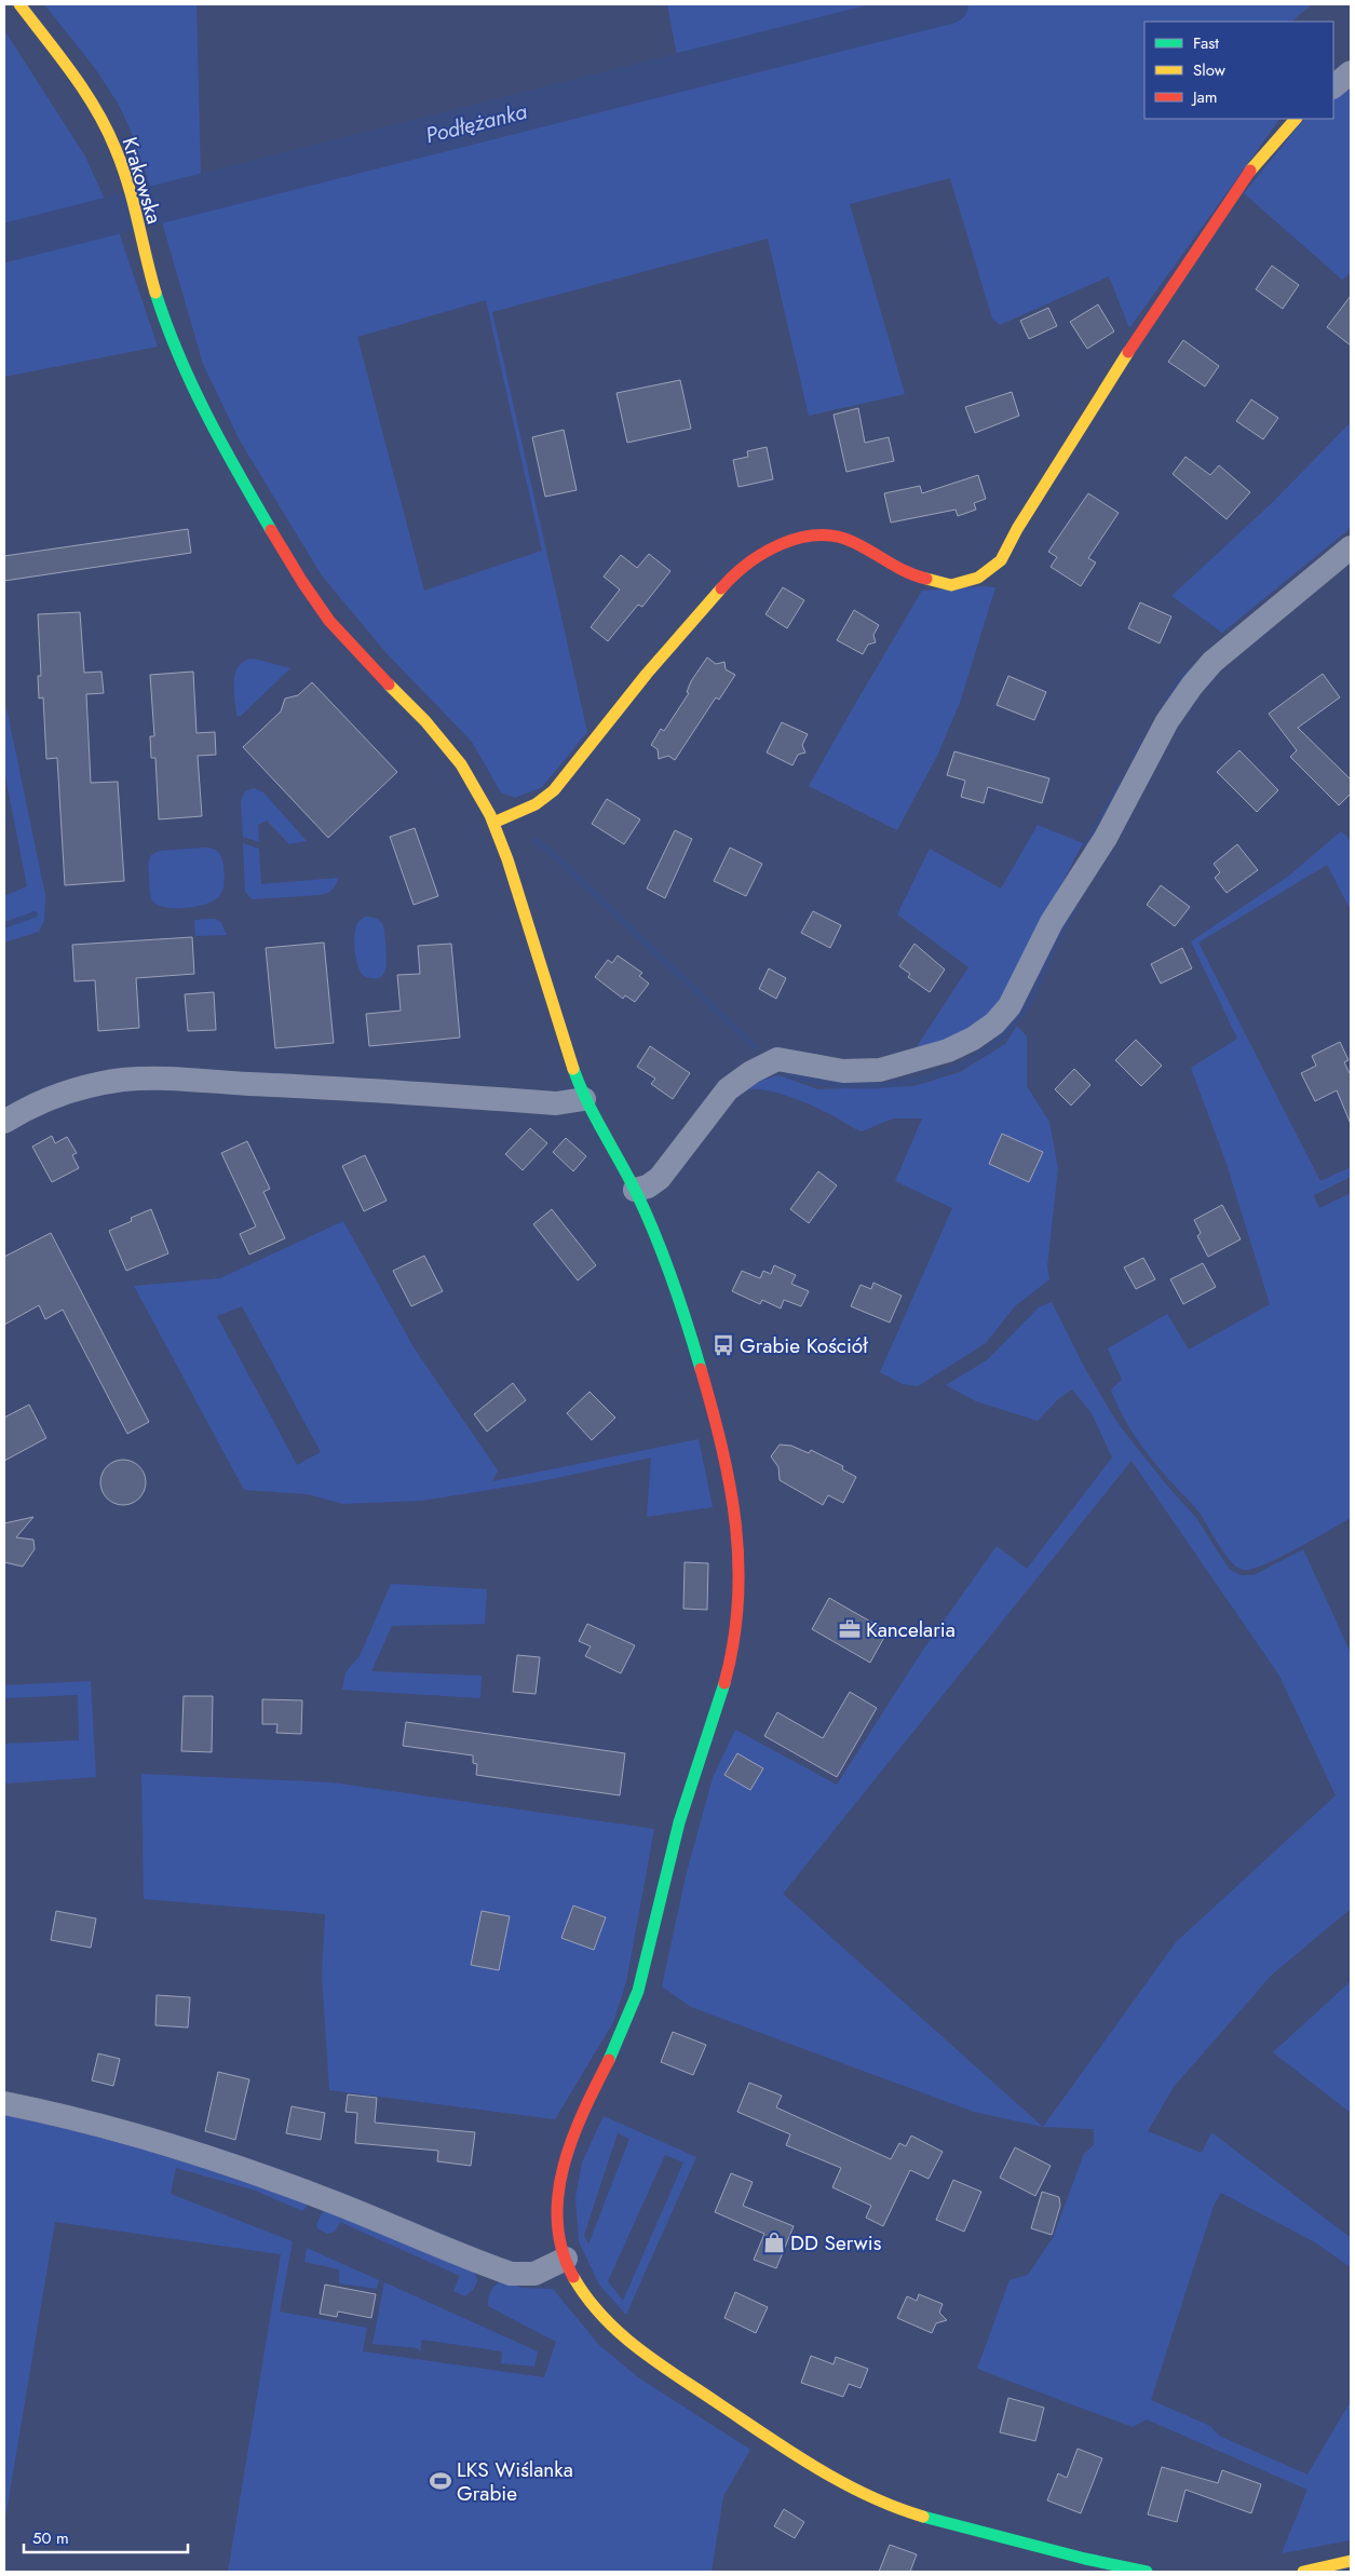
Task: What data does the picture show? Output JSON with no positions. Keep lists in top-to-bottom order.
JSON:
{
  "streets": {
    "street": ["Krakowska"]
  },
  "water": ["Podłężanka"],
  "places": {
    "bus stop": ["Grabie Kościół"],
    "office": ["Kancelaria"],
    "shop": ["DD Serwis"],
    "sports": ["LKS Wiślanka Grabie"]
  },
  "legend": ["Fast", "Slow", "Jam"],
  "scale_bar": "50 m"
}
